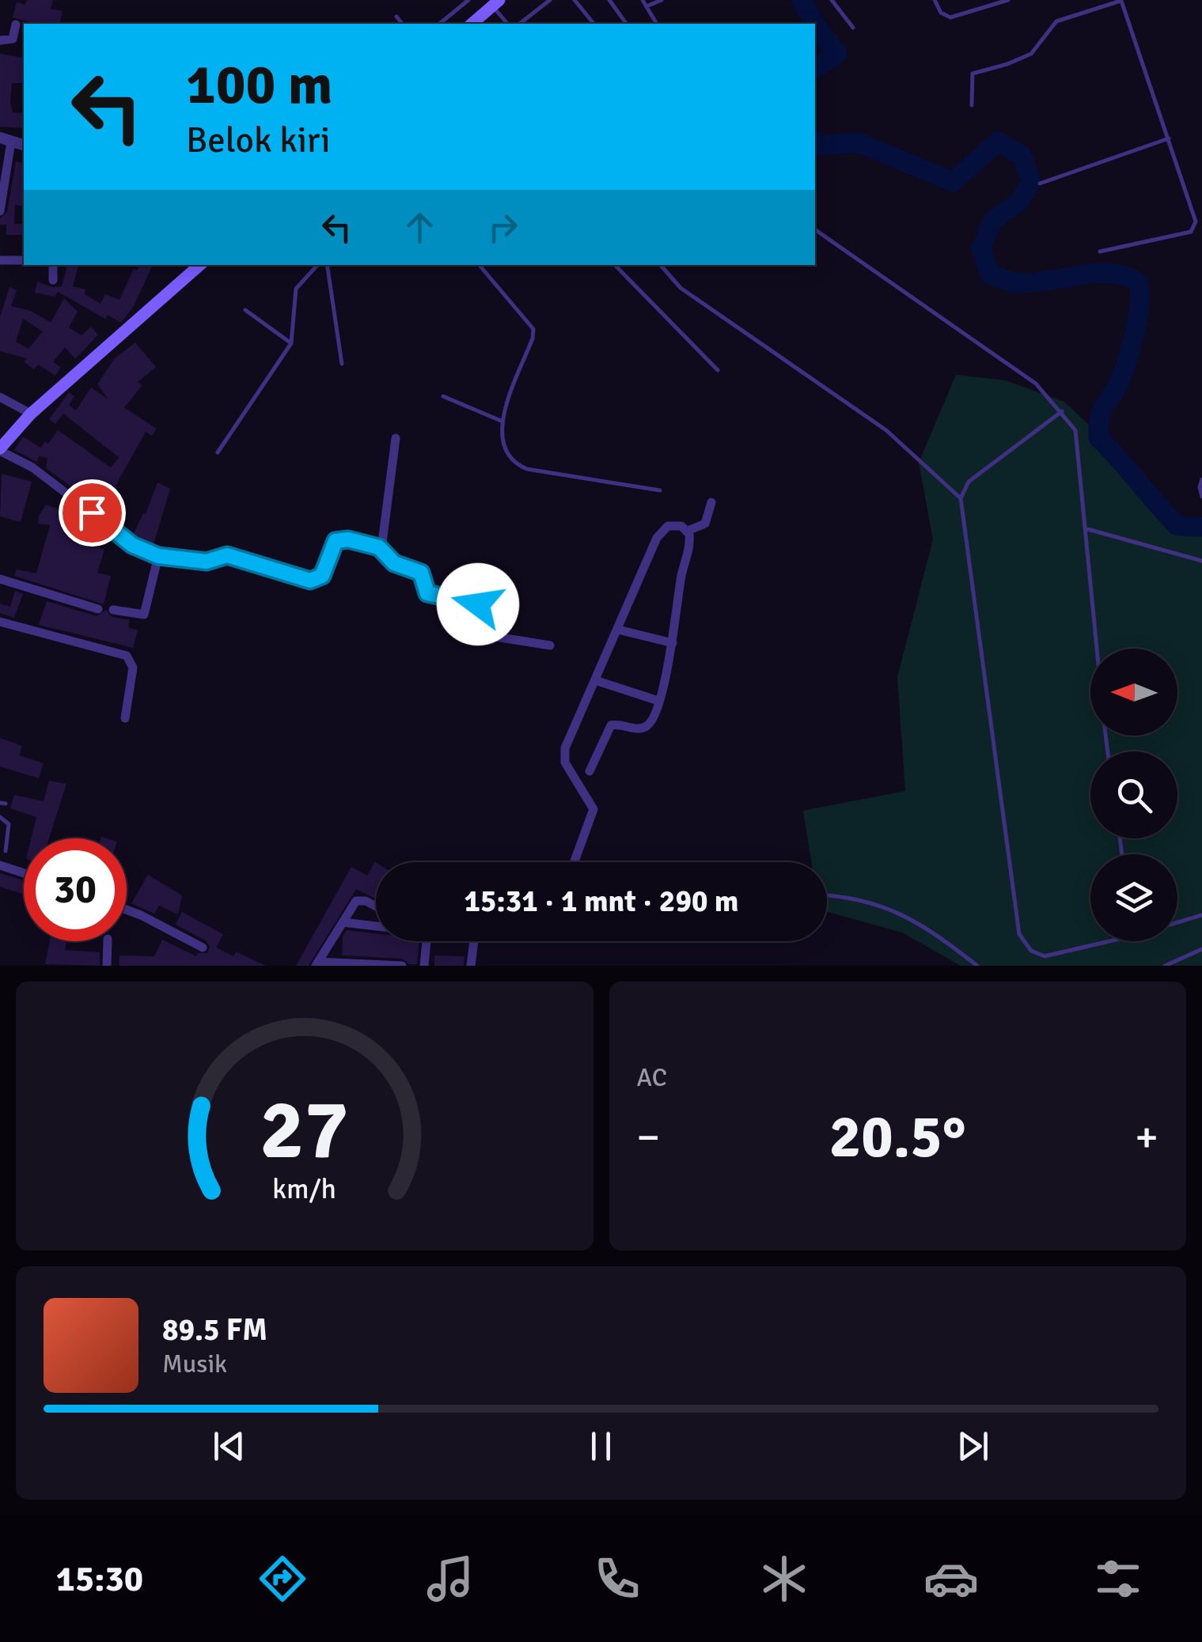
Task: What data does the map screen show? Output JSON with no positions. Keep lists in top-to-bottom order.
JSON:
{
  "north": "left",
  "page": {
    "turn": ["100 m", "Belok kiri"],
    "limit": "30",
    "trip": "15:31 · 1 mnt · 290 m",
    "tile": "AC",
    "heat": ["−", "20.5°", "+"],
    "song": ["89.5 FM", "Musik"],
    "tabs": "15:30",
    "gauge": ["27", "km/h"]
  }
}
